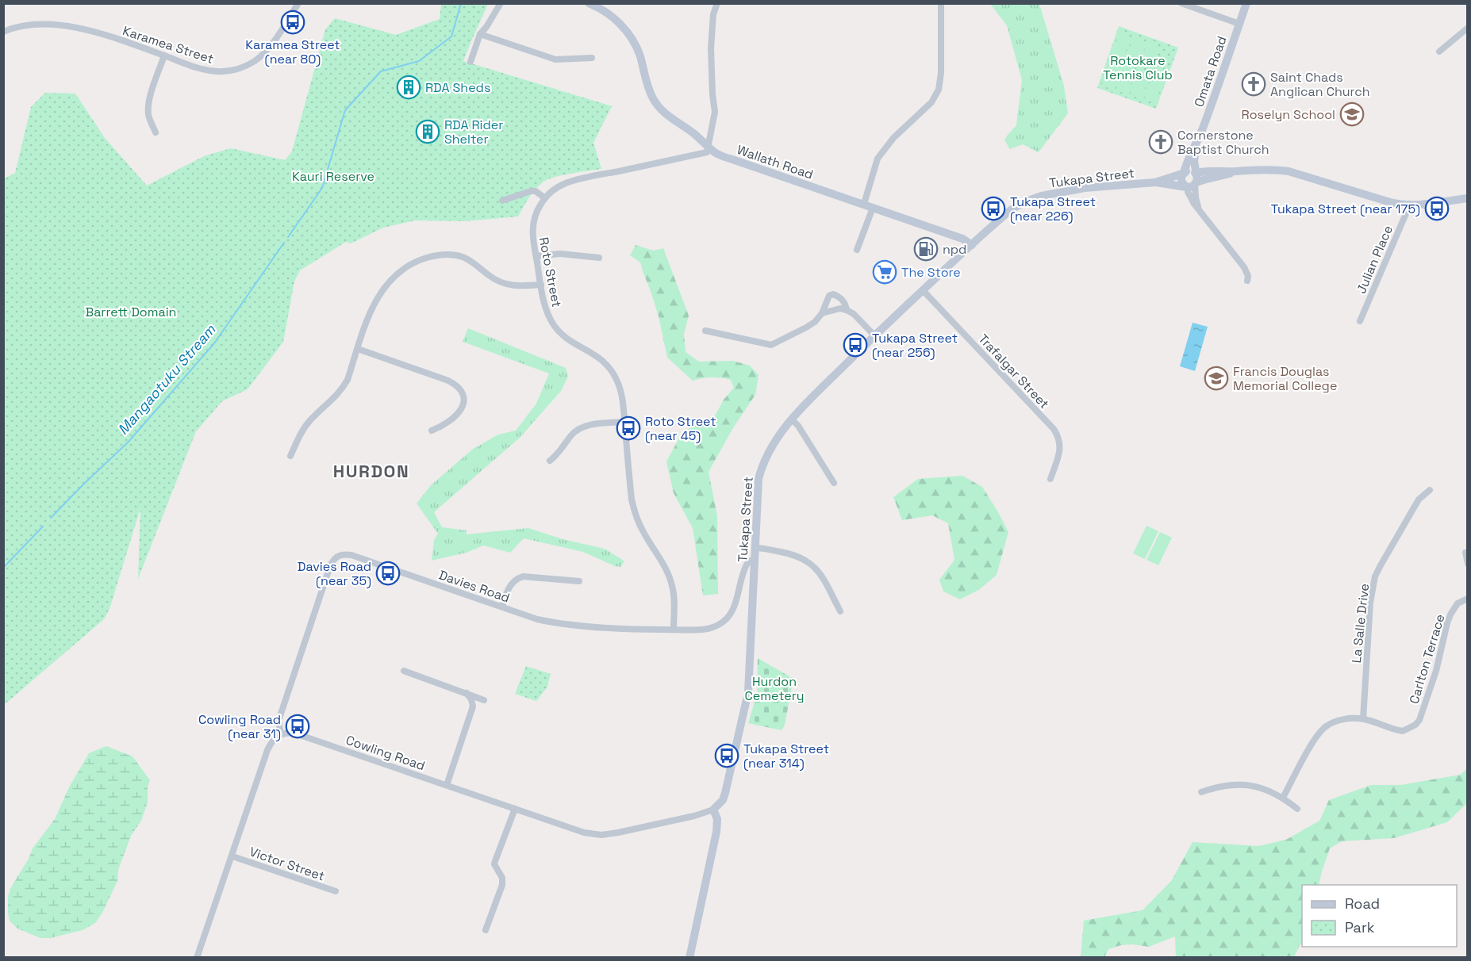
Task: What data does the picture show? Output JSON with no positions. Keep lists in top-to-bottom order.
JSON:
{
  "streets": {
    "street": [
      "Karamea Street",
      "Omata Road",
      "Wallath Road",
      "Tukapa Street",
      "Julian Place",
      "Roto Street",
      "Trafalgar Street",
      "Davies Road",
      "La Salle Drive",
      "Carlton Terrace",
      "Cowling Road",
      "Victor Street"
    ]
  },
  "crossings": [
    ["Omata Road", "Tukapa Street"],
    ["Wallath Road", "Tukapa Street"],
    ["Wallath Road", "Roto Street"],
    ["Tukapa Street", "Julian Place"],
    ["Tukapa Street", "Trafalgar Street"],
    ["Tukapa Street", "Davies Road"],
    ["Tukapa Street", "Cowling Road"],
    ["Roto Street", "Davies Road"],
    ["Davies Road", "Cowling Road"],
    ["La Salle Drive", "Carlton Terrace"]
  ],
  "districts": ["HURDON"],
  "water": ["Mangaotuku Stream"],
  "parks": [
    "Rotokare Tennis Club",
    "Kauri Reserve",
    "Barrett Domain",
    "Hurdon Cemetery"
  ],
  "places": {
    "bus stop": [
      "Karamea Street (near 80)",
      "Tukapa Street (near 226)",
      "Tukapa Street (near 175)",
      "Tukapa Street (near 256)",
      "Roto Street (near 45)",
      "Davies Road (near 35)",
      "Cowling Road (near 31)",
      "Tukapa Street (near 314)"
    ],
    "church": ["Saint Chads Anglican Church", "Cornerstone Baptist Church"],
    "building": ["RDA Sheds", "RDA Rider Shelter"],
    "school or university": ["Roselyn School", "Francis Douglas Memorial College"],
    "fuel station": ["npd"],
    "supermarket": ["The Store"]
  },
  "legend": ["Road", "Park"]
}
